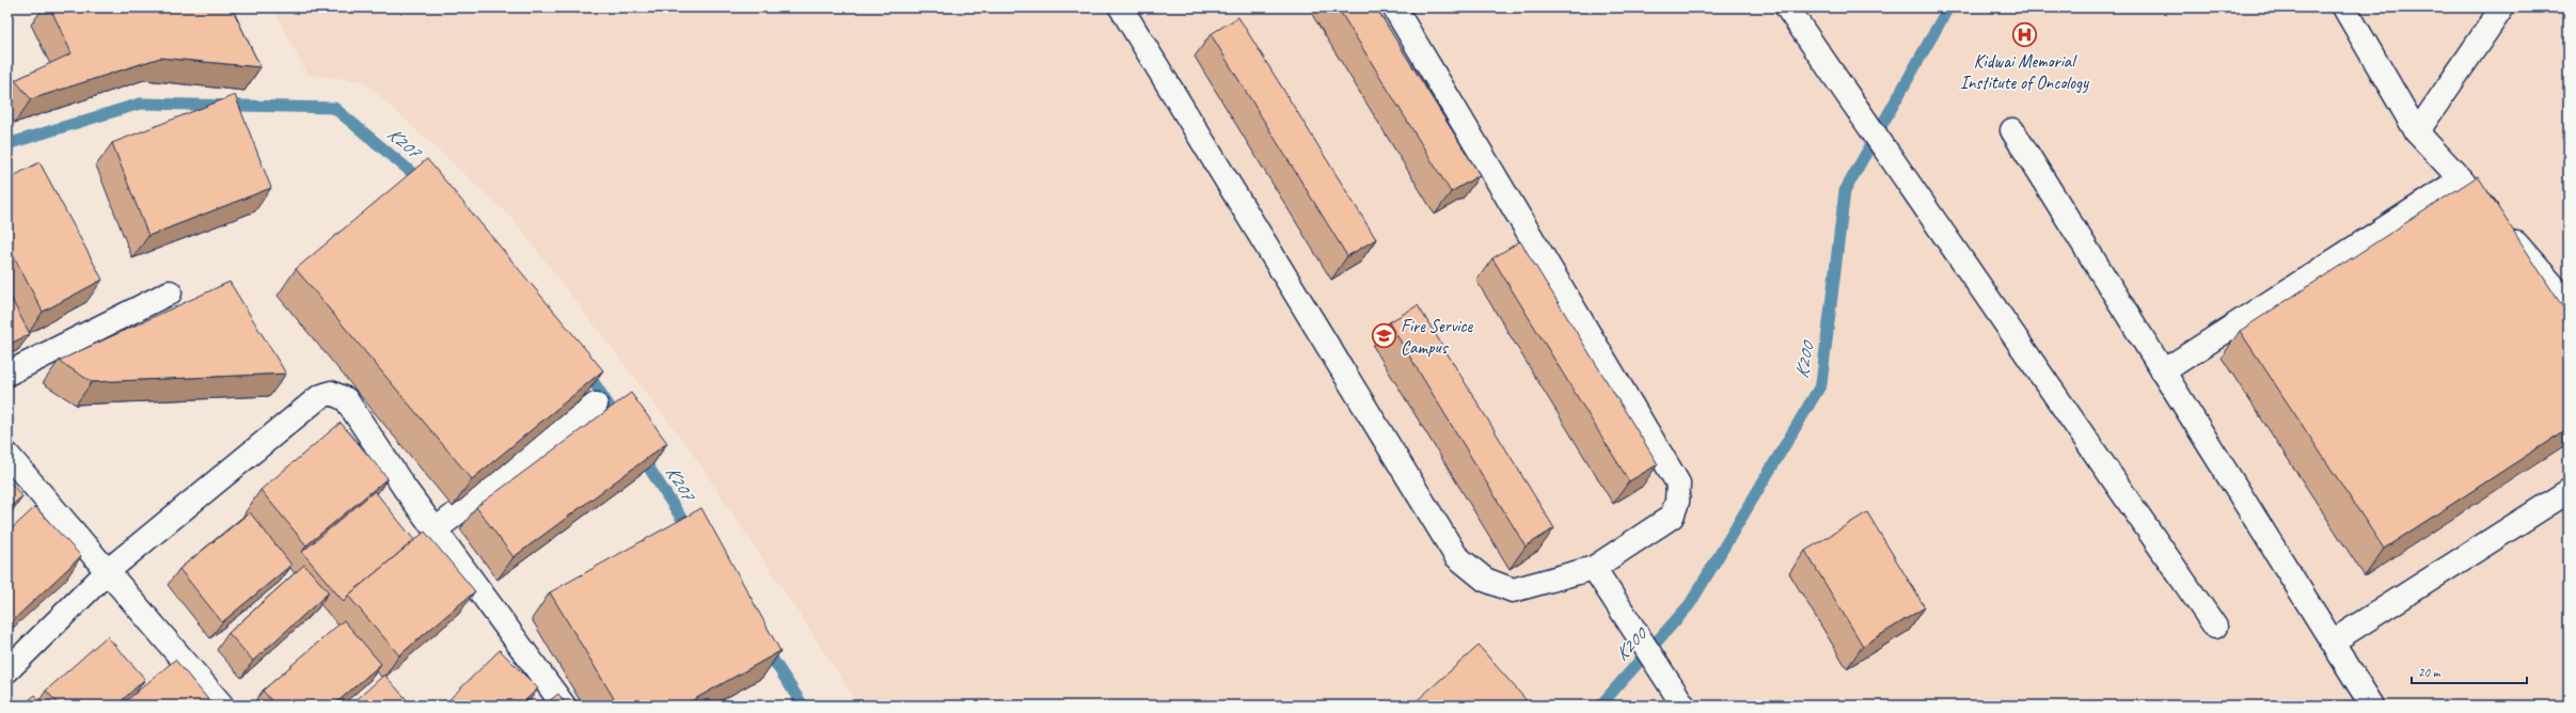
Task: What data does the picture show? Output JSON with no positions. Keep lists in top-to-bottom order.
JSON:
{
  "water": ["K207", "K200"],
  "places": {
    "hospital": ["Kidwai Memorial Institute of Oncology"],
    "school or university": ["Fire Service Campus"]
  },
  "scale_bar": "20 m"
}
